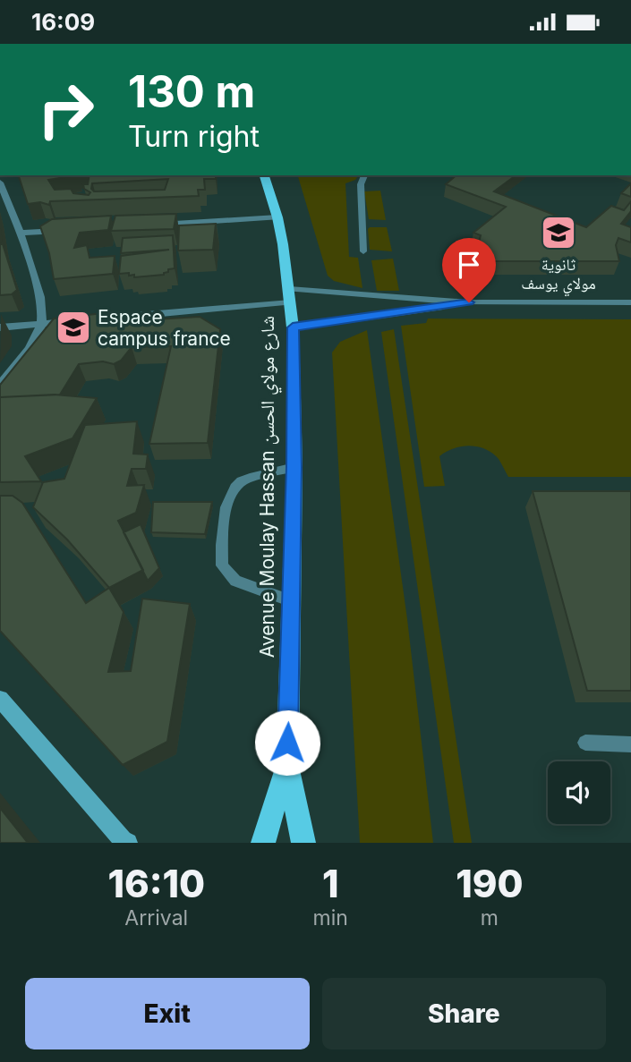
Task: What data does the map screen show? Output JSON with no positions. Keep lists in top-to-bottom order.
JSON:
{
  "streets": {
    "main road": ["Avenue Moulay Hassan شارع مولاي الحسن"]
  },
  "places": {
    "school or university": ["ثانوية مولاي يوسف", "Espace campus france"]
  },
  "page": {
    "status": "16:09",
    "turn": ["130 m", "Turn right"],
    "eta": [
      "16:10",
      "Arrival",
      "1",
      "min",
      "190",
      "m"
    ],
    "buttons": ["Exit", "Share"]
  }
}
